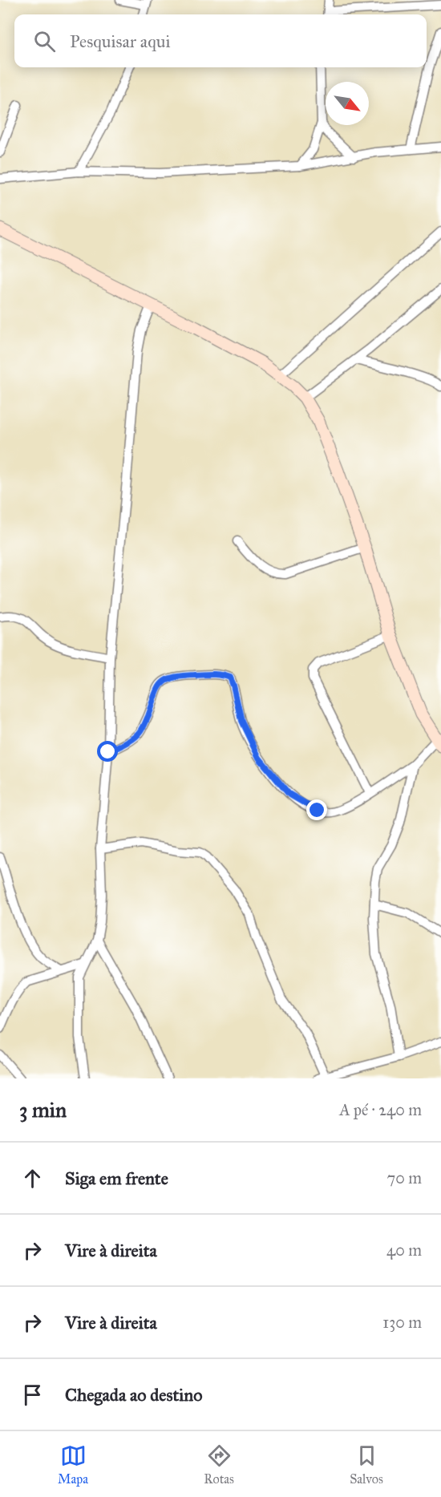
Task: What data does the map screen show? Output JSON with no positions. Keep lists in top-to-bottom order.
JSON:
{
  "north": "bottom right",
  "page": {
    "search": "Pesquisar aqui",
    "heading": ["3 min", "A pé · 240 m"],
    "list": [
      ["Siga em frente", "70 m"],
      ["Vire à direita", "40 m"],
      ["Vire à direita", "130 m"],
      "Chegada ao destino"
    ],
    "nav": ["Mapa", "Rotas", "Salvos"]
  }
}
